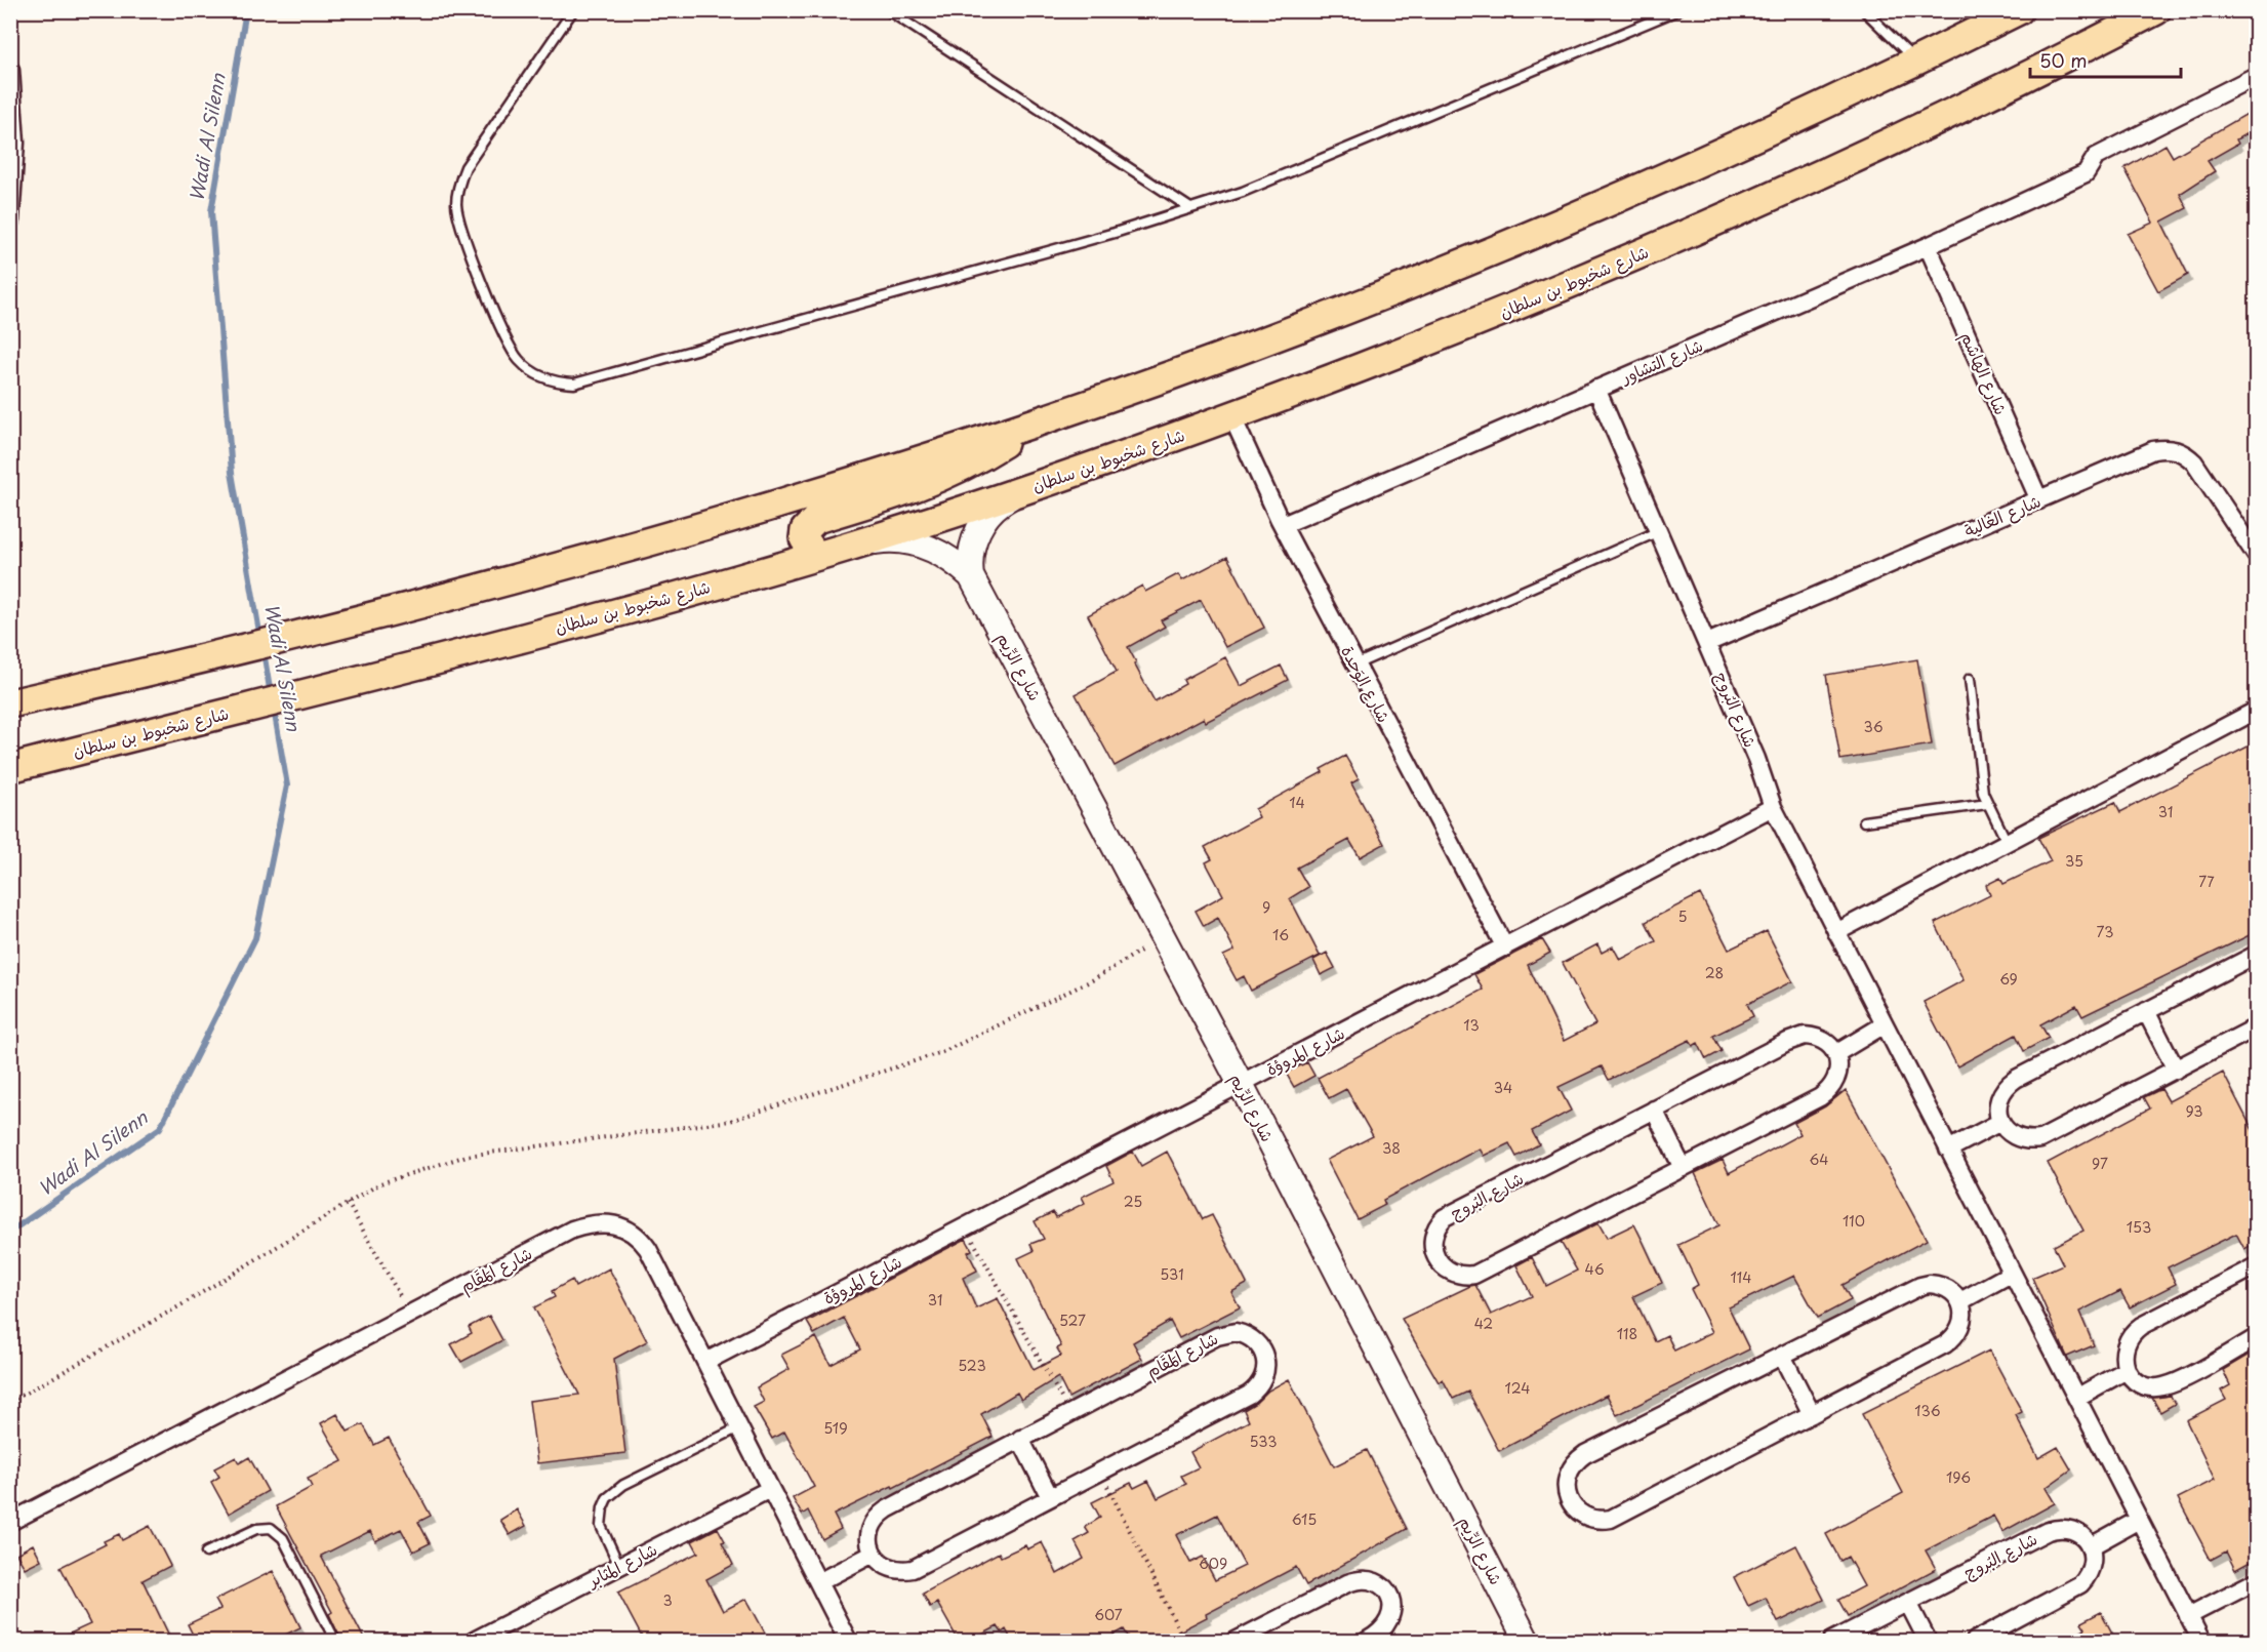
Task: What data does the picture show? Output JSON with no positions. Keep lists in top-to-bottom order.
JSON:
{
  "streets": {
    "main road": ["شارع شخبوط بن سلطان"],
    "street": [
      "شارع التشاور",
      "شارع الهاشم",
      "شارع الغالية",
      "شارع الرِّيم",
      "شارع الوَحدة",
      "شارع البُروج",
      "شارع المروؤة",
      "شارع المَقَام",
      "شارع المثابر"
    ]
  },
  "crossings": [
    ["شارع شخبوط بن سلطان", "شارع الرِّيم"],
    ["شارع شخبوط بن سلطان", "شارع الوَحدة"],
    ["شارع التشاور", "شارع الهاشم"],
    ["شارع التشاور", "شارع الوَحدة"],
    ["شارع التشاور", "شارع البُروج"],
    ["شارع الهاشم", "شارع الغالية"],
    ["شارع الغالية", "شارع البُروج"],
    ["شارع الرِّيم", "شارع المروؤة"],
    ["شارع الوَحدة", "شارع المروؤة"],
    ["شارع البُروج", "شارع المروؤة"],
    ["شارع المروؤة", "شارع المَقَام"],
    ["شارع المَقَام", "شارع المثابر"]
  ],
  "water": ["Wadi Al Silenn"],
  "house_numbers": [
    "36",
    "14",
    "31",
    "35",
    "77",
    "9",
    "5",
    "73",
    "16",
    "28",
    "69",
    "13",
    "34",
    "93",
    "38",
    "64",
    "97",
    "25",
    "110",
    "153",
    "46",
    "531",
    "114",
    "31",
    "527",
    "42",
    "118",
    "523",
    "124",
    "136",
    "519",
    "533",
    "196",
    "615",
    "609",
    "3",
    "607"
  ],
  "scale_bar": "50 m"
}
